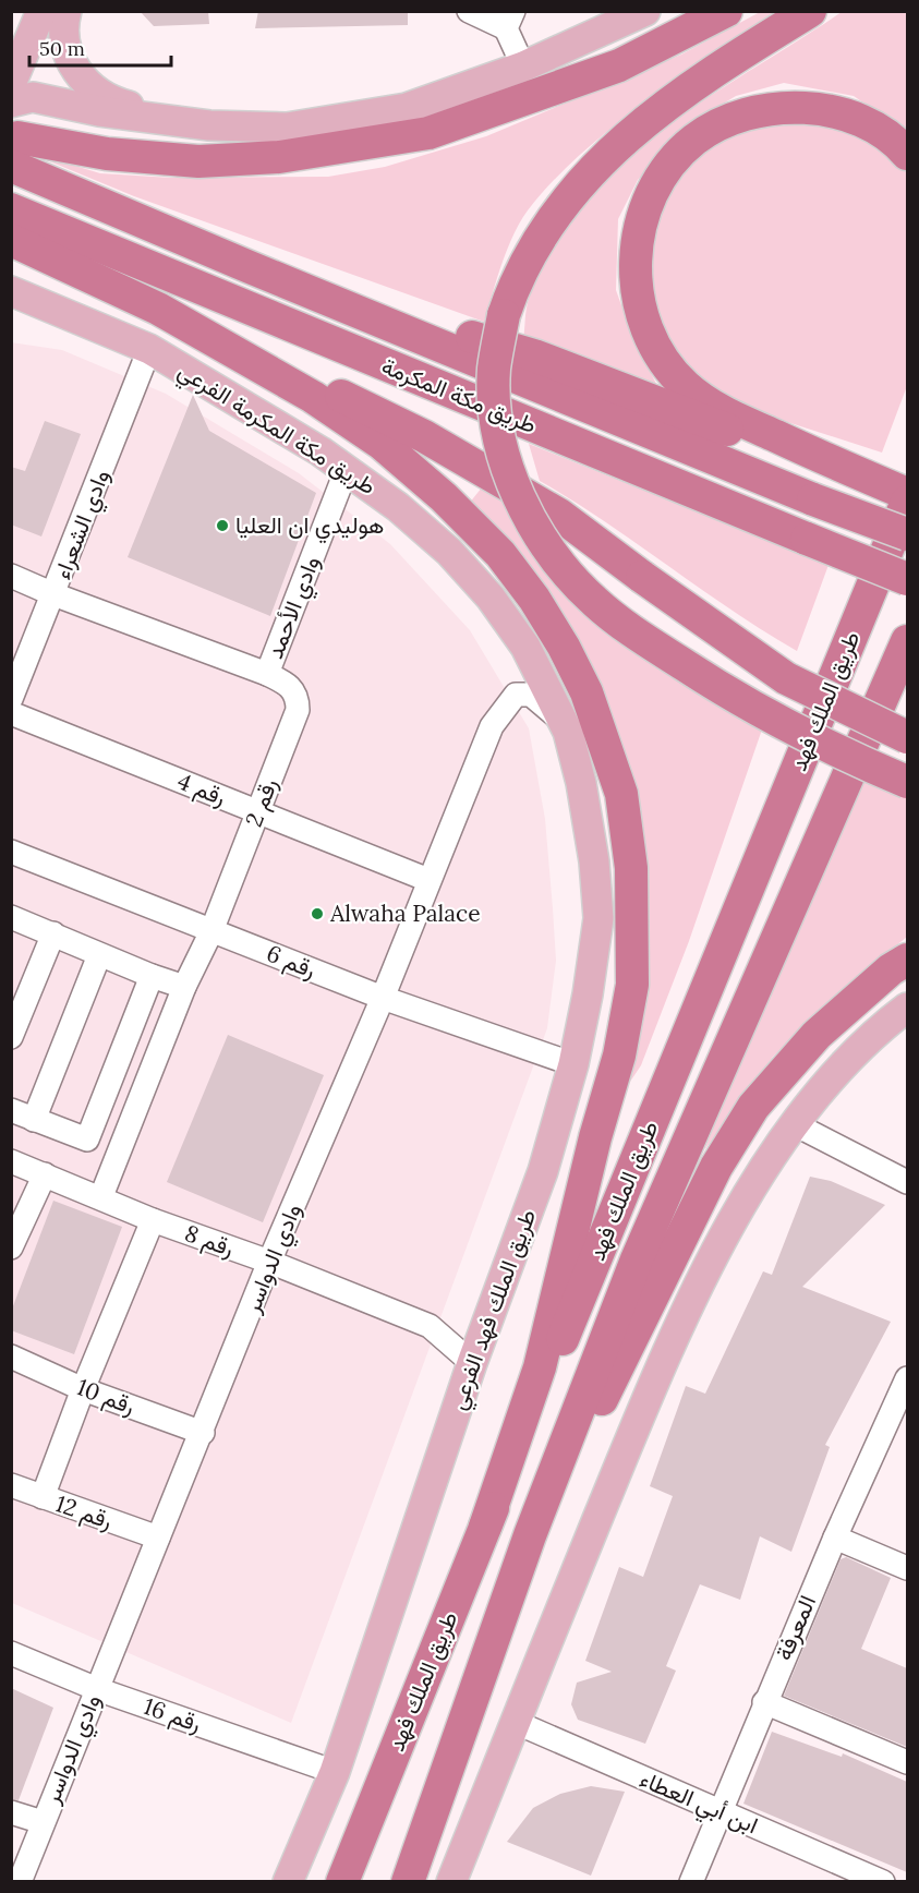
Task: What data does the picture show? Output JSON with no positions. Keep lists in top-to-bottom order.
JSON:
{
  "streets": {
    "highway": ["طريق مكة المكرمة", "طريق الملك فهد"],
    "main road": ["طريق مكة المكرمة الفرعي", "طريق الملك فهد الفرعي"],
    "street": [
      "وادي الشعراء",
      "وادي الأحمد",
      "رقم 4",
      "رقم 2",
      "رقم 6",
      "رقم 8",
      "وادي الدواسر",
      "رقم 10",
      "رقم 12",
      "المعرفة",
      "رقم 16",
      "ابن أبي العطاء"
    ]
  },
  "crossings": [
    ["طريق مكة المكرمة الفرعي", "وادي الشعراء"],
    ["طريق مكة المكرمة الفرعي", "وادي الأحمد"],
    ["طريق مكة المكرمة الفرعي", "وادي الدواسر"],
    ["طريق مكة المكرمة الفرعي", "طريق الملك فهد الفرعي"],
    ["وادي الشعراء", "رقم 2"],
    ["وادي الأحمد", "رقم 2"],
    ["رقم 4", "رقم 2"],
    ["رقم 4", "وادي الدواسر"],
    ["رقم 2", "رقم 6"],
    ["رقم 2", "رقم 8"],
    ["رقم 6", "وادي الدواسر"],
    ["رقم 6", "طريق الملك فهد الفرعي"],
    ["رقم 8", "وادي الدواسر"],
    ["رقم 8", "طريق الملك فهد الفرعي"],
    ["وادي الدواسر", "طريق الملك فهد الفرعي"],
    ["وادي الدواسر", "رقم 10"],
    ["وادي الدواسر", "رقم 12"],
    ["وادي الدواسر", "رقم 16"],
    ["طريق الملك فهد الفرعي", "رقم 16"],
    ["المعرفة", "ابن أبي العطاء"]
  ],
  "places": ["هوليدي ان العليا", "Alwaha Palace"],
  "scale_bar": "50 m"
}
